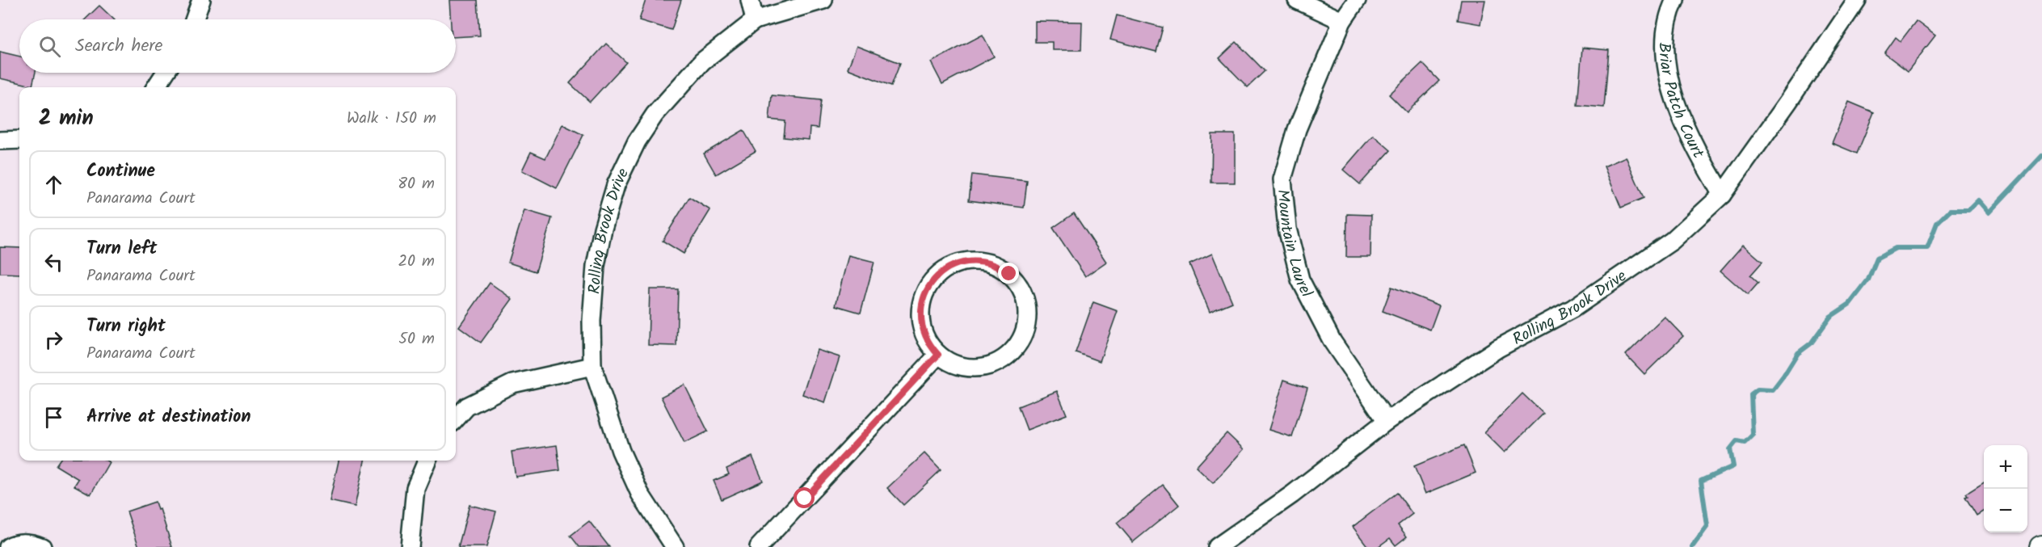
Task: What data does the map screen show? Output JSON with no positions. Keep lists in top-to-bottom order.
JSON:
{
  "streets": {
    "street": ["Briar Patch Court", "Rolling Brook Drive", "Mountain Laurel"]
  },
  "crossings": [
    ["Briar Patch Court", "Rolling Brook Drive"],
    ["Rolling Brook Drive", "Mountain Laurel"]
  ],
  "page": {
    "search": "Search here",
    "heading": ["2 min", "Walk · 150 m"],
    "list": [
      ["Continue", "Panarama Court", "80 m"],
      ["Turn left", "Panarama Court", "20 m"],
      ["Turn right", "Panarama Court", "50 m"],
      "Arrive at destination"
    ],
    "map_buttons": ["+", "−"]
  }
}
